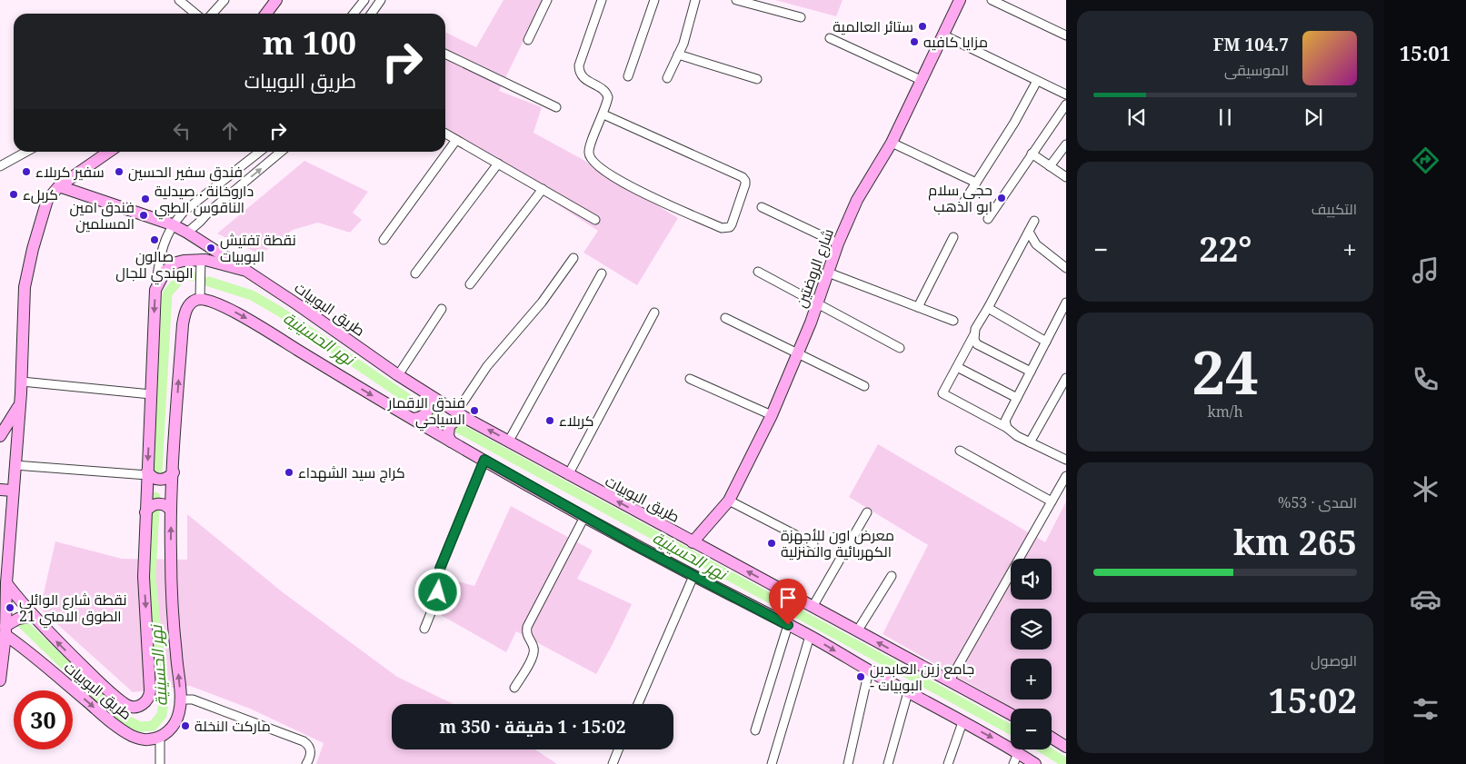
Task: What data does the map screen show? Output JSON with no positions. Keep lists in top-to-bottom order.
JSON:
{
  "streets": {
    "main road": ["شارع الروضتين", "طريق البوبيات"]
  },
  "crossings": [
    ["شارع الروضتين", "طريق البوبيات"]
  ],
  "water": ["نهر الحسينية"],
  "places": [
    "ستائر العالمية",
    "مزايا كافيه",
    "سفير كربلاء",
    "فندق سفير الحسين",
    "كربلء",
    "حجي سلام ابو الذهب",
    "داروخانة . صيدلية الناقوس الطبي",
    "فندق امين المسلمين",
    "صالون الهندي للجال",
    "نقطة تفتيش البوبيات",
    "فندق الاقمار السياحي",
    "كربلاء",
    "كراج سيد الشهداء",
    "معرض اون للأجهزة الكهربائية والمنزلية",
    "نقطة شارع الوائلي الطوق الامني 21",
    "جامع زين العابدين - البوبيات",
    "ماركت النخلة"
  ],
  "page": {
    "tabs": "15:01",
    "turn": ["100 m", "طريق البوبيات"],
    "song": ["104.7 FM", "الموسيقى"],
    "tile": [
      "التكييف",
      ["24", "km/h"],
      ["المدى · 53%", "265 km"],
      ["الوصول", "15:02"]
    ],
    "heat": ["−", "22°", "+"],
    "map_buttons": ["+", "−"],
    "limit": "30",
    "trip": "15:02 · 1 دقيقة · 350 m"
  }
}
